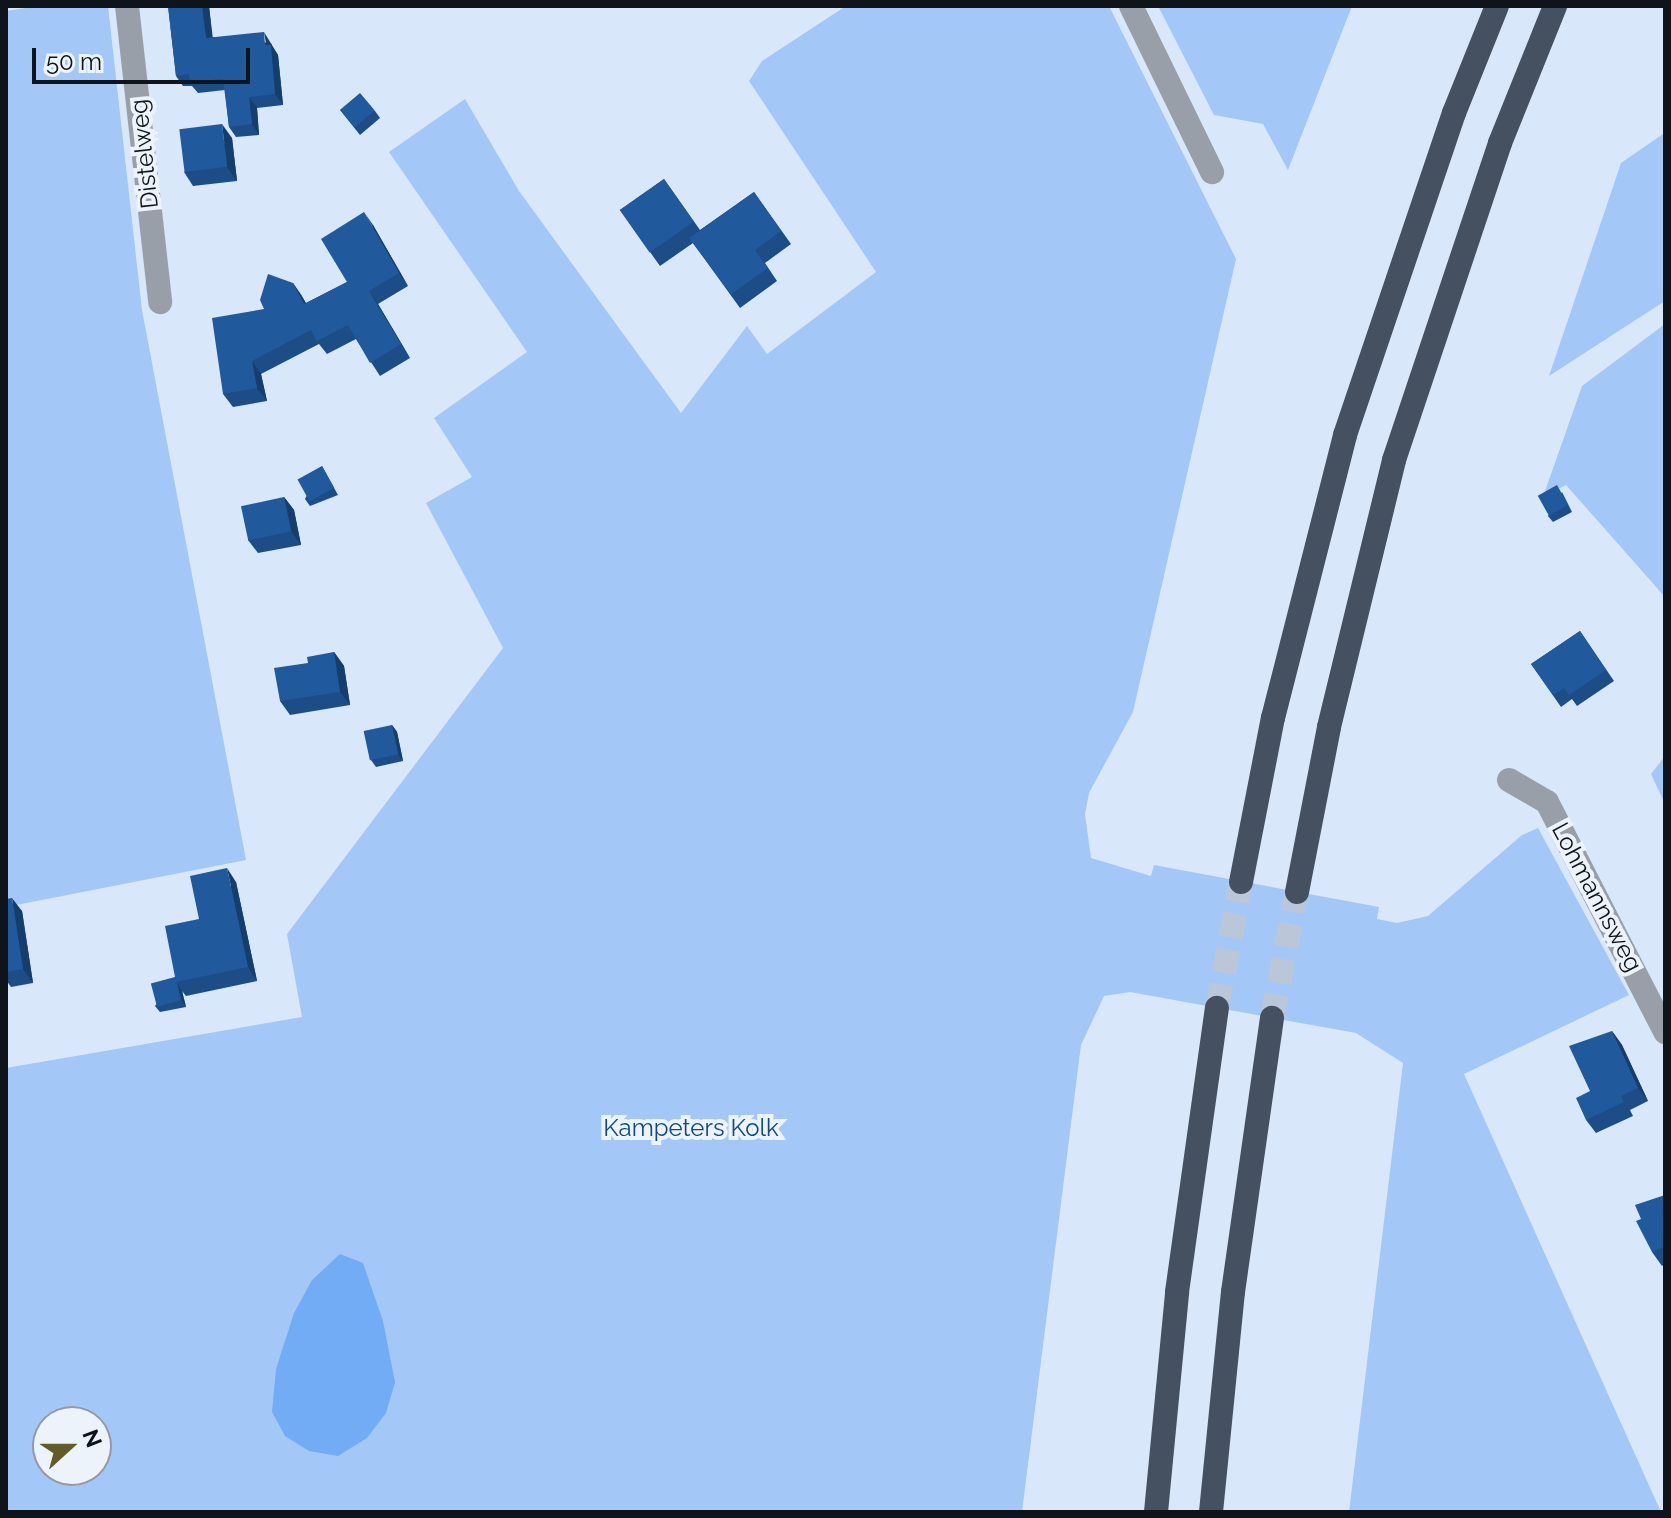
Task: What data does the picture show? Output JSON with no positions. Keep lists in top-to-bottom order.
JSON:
{
  "streets": {
    "street": ["Distelweg", "Lohmannsweg"]
  },
  "parks": ["Kampeters Kolk"],
  "scale_bar": "50 m",
  "north": "right"
}
